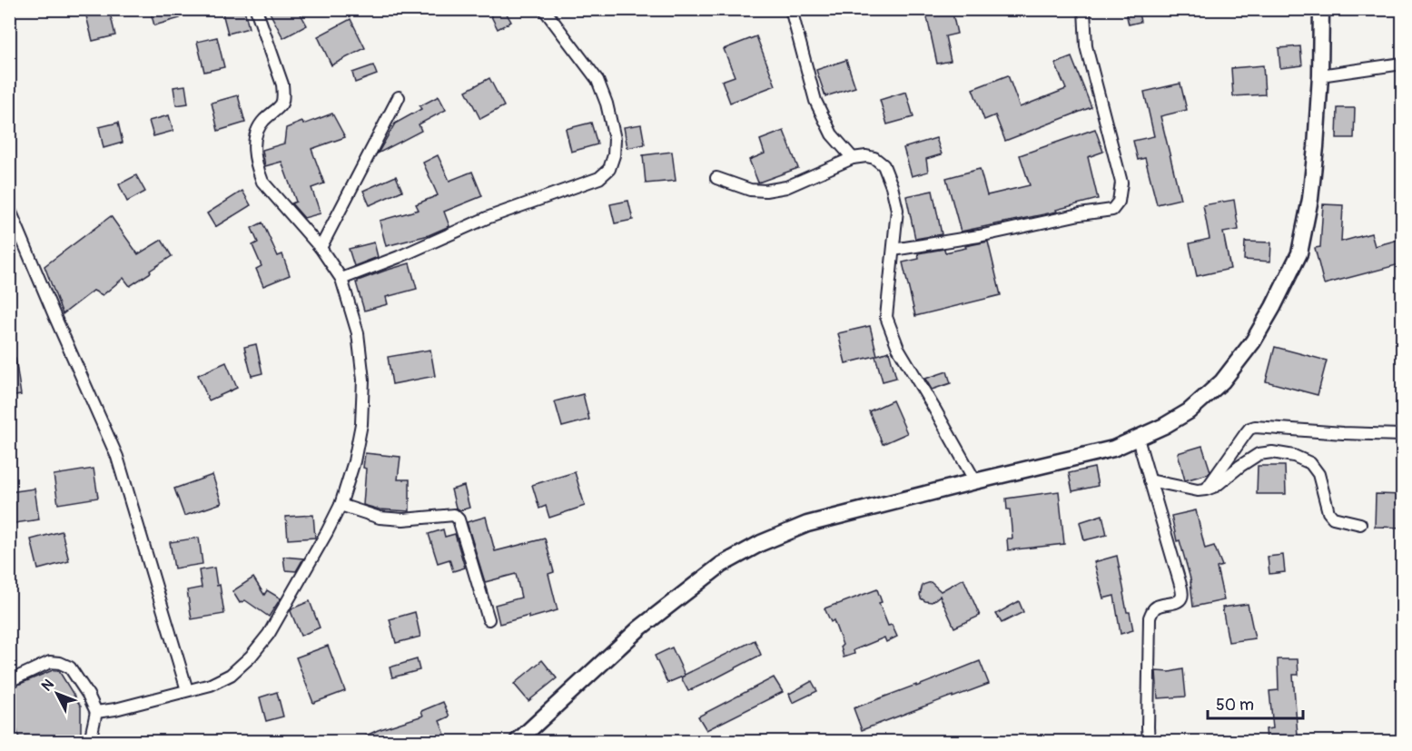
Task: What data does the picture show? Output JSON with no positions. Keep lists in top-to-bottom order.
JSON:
{
  "scale_bar": "50 m",
  "north": "top left"
}
